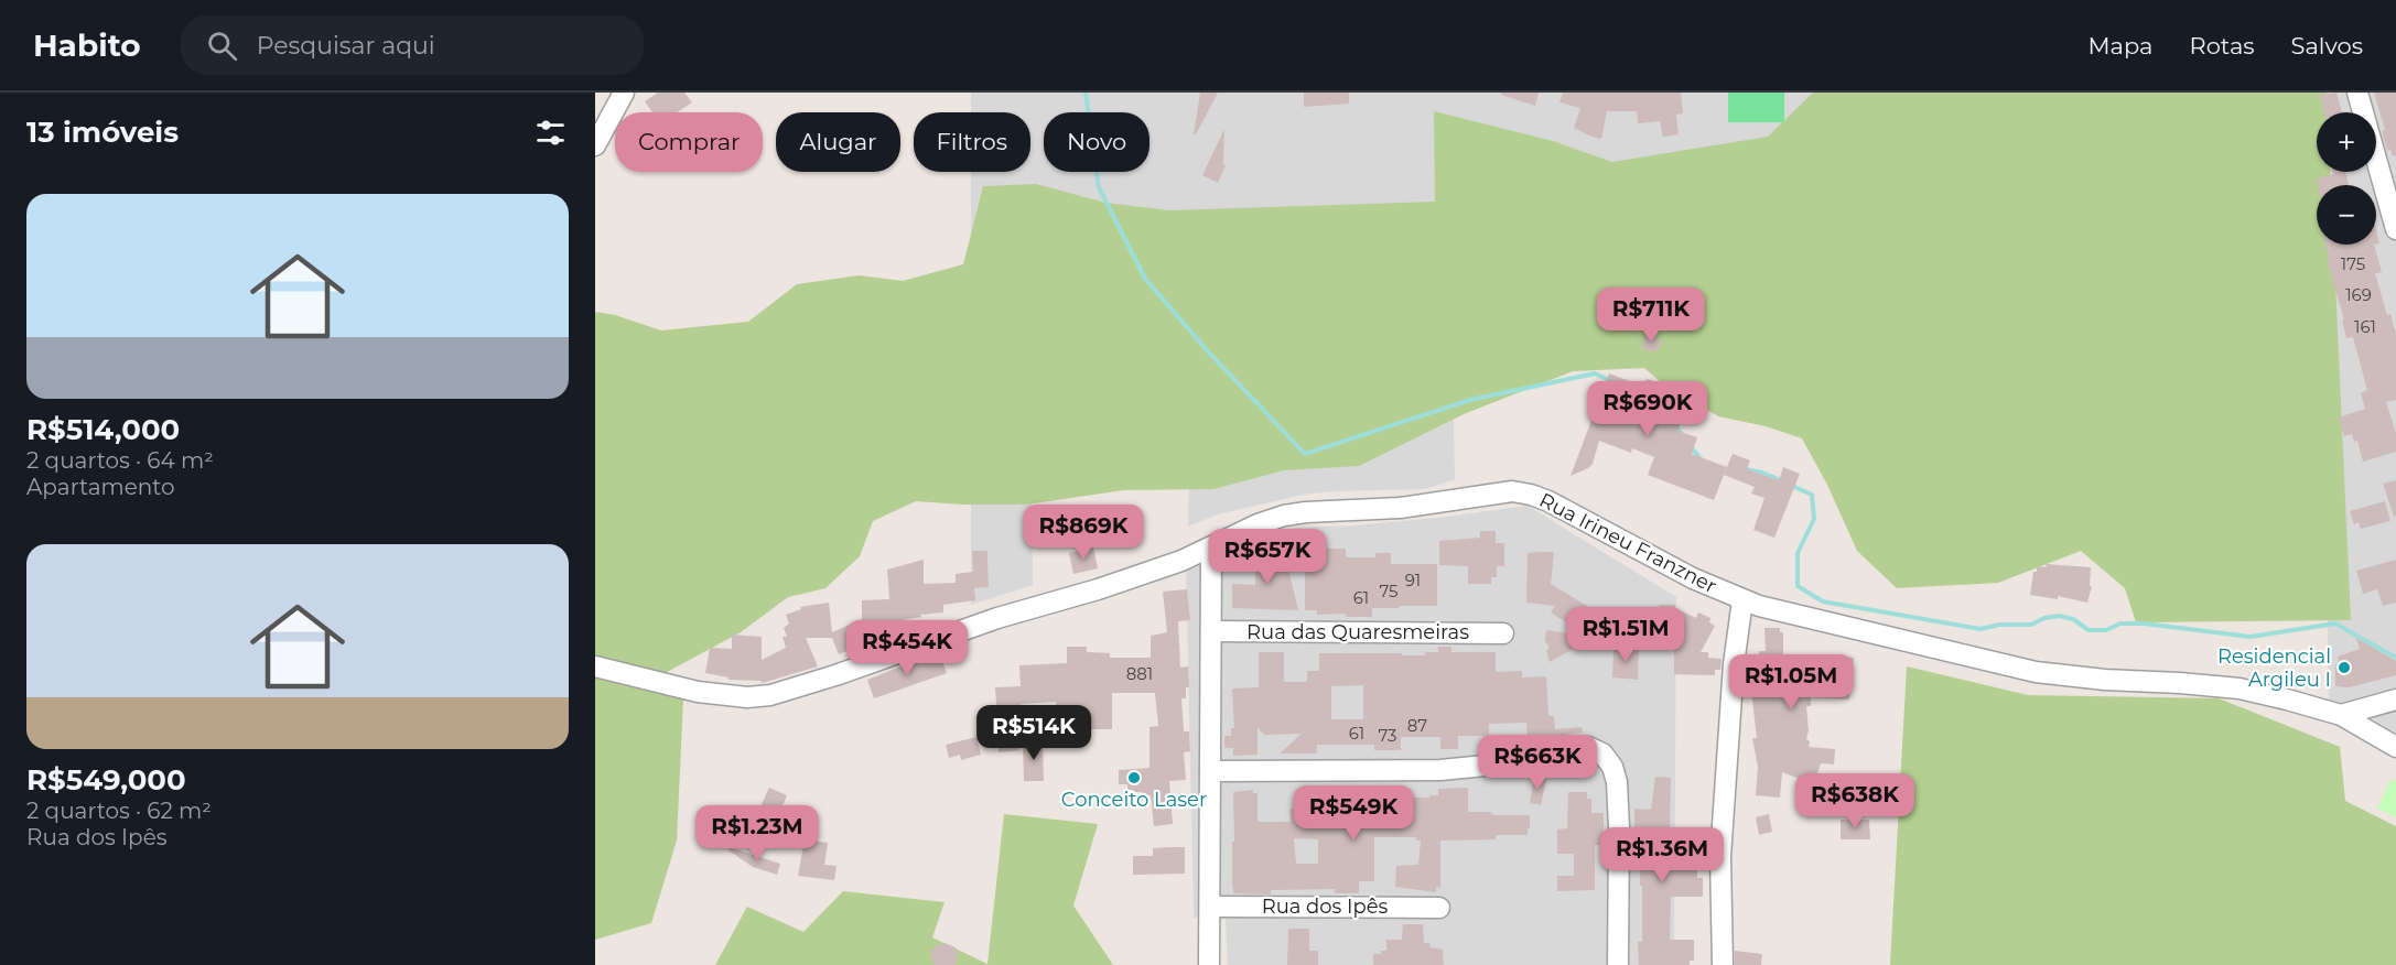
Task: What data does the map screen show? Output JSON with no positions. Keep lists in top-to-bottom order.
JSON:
{
  "streets": {
    "street": ["Rua Irineu Franzner", "Rua das Quaresmeiras", "Rua dos Ipês"]
  },
  "places": ["Residencial Argileu I", "Conceito Laser"],
  "house_numbers": [
    "175",
    "169",
    "161",
    "91",
    "75",
    "61",
    "881",
    "87",
    "61",
    "73"
  ],
  "page": {
    "header": "Habito",
    "search": "Pesquisar aqui",
    "nav": ["Mapa", "Rotas", "Salvos"],
    "heading": "13 imóveis",
    "map_buttons": ["+", "−"],
    "chip": [
      "Comprar",
      "Alugar",
      "Filtros",
      "Novo"
    ],
    "list": [
      {
        "name": "R$514,000",
        "note": "2 quartos · 64 m² · Apartamento"
      },
      {
        "name": "R$549,000",
        "note": "2 quartos · 62 m² · Rua dos Ipês"
      }
    ],
    "price": [
      "R$711K",
      "R$690K",
      "R$869K",
      "R$657K",
      "R$1.51M",
      "R$454K",
      "R$1.05M",
      "R$514K",
      "R$663K",
      "R$638K",
      "R$549K",
      "R$1.23M",
      "R$1.36M"
    ]
  }
}
